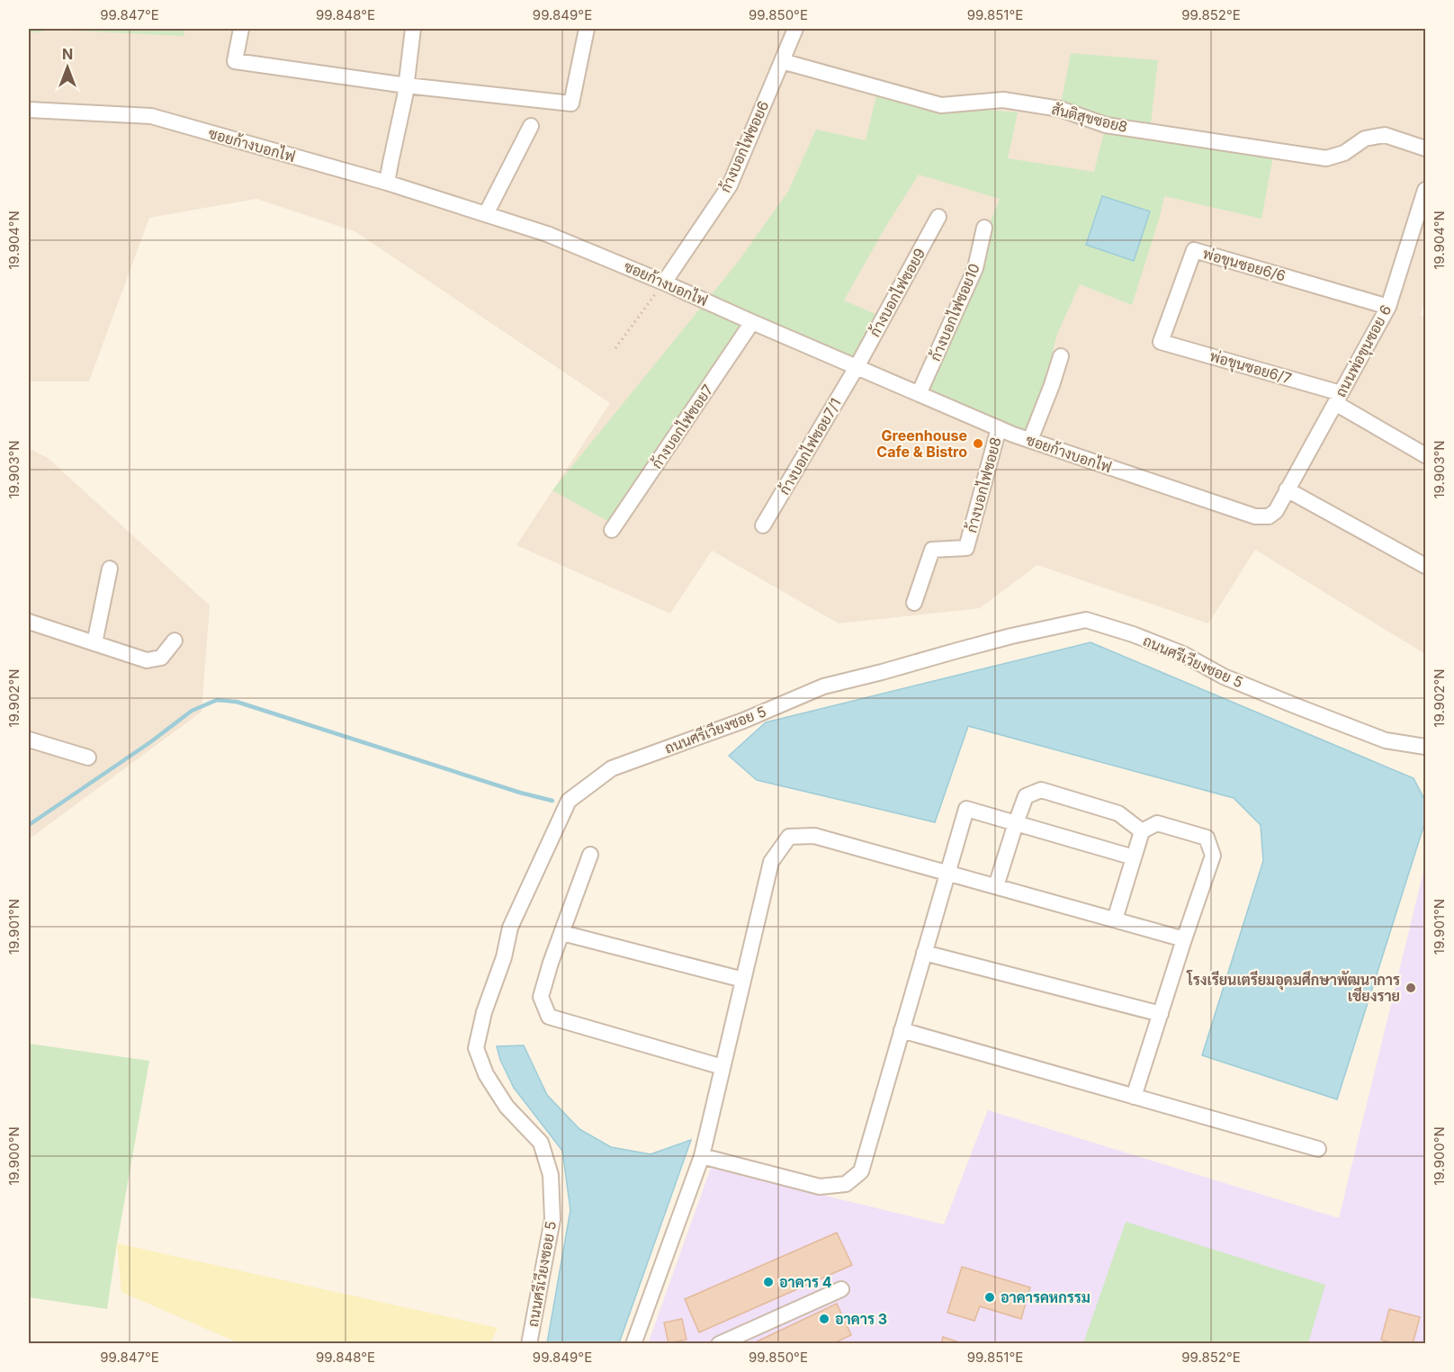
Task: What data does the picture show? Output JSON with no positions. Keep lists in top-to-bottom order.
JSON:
{
  "streets": {
    "street": [
      "สันติสุขซอย8",
      "ซอยก้างบอกไฟ",
      "ก้างบอกไฟซอย6",
      "พ่อขุนซอย6/6",
      "ก้างบอกไฟซอย9",
      "ก้างบอกไฟซอย10",
      "ถนนพ่อขุนซอย 6",
      "พ่อขุนซอย6/7",
      "ก้างบอกไฟซอย7",
      "ก้างบอกไฟซอย7/1",
      "ก้างบอกไฟซอย8",
      "ถนนศรีเวียงซอย 5"
    ]
  },
  "crossings": [
    ["สันติสุขซอย8", "ก้างบอกไฟซอย6"],
    ["ซอยก้างบอกไฟ", "ก้างบอกไฟซอย6"],
    ["ซอยก้างบอกไฟ", "ก้างบอกไฟซอย9"],
    ["ซอยก้างบอกไฟ", "ก้างบอกไฟซอย10"],
    ["ซอยก้างบอกไฟ", "ถนนพ่อขุนซอย 6"],
    ["ซอยก้างบอกไฟ", "ก้างบอกไฟซอย7"],
    ["ซอยก้างบอกไฟ", "ก้างบอกไฟซอย7/1"],
    ["ซอยก้างบอกไฟ", "ก้างบอกไฟซอย8"],
    ["พ่อขุนซอย6/6", "ถนนพ่อขุนซอย 6"],
    ["พ่อขุนซอย6/6", "พ่อขุนซอย6/7"],
    ["ก้างบอกไฟซอย9", "ก้างบอกไฟซอย7/1"],
    ["ถนนพ่อขุนซอย 6", "พ่อขุนซอย6/7"]
  ],
  "places": [
    "Greenhouse Cafe & Bistro",
    "โรงเรียนเตรียมอุดมศึกษาพัฒนาการ เชียงราย",
    "อาคาร 4",
    "อาคารคหกรรม",
    "อาคาร 3"
  ],
  "north": "top",
  "coordinates": [
    "99.847°E",
    "99.848°E",
    "99.849°E",
    "99.850°E",
    "99.851°E",
    "99.852°E",
    "19.904°N",
    "19.903°N",
    "19.902°N",
    "19.901°N",
    "19.900°N"
  ]
}
